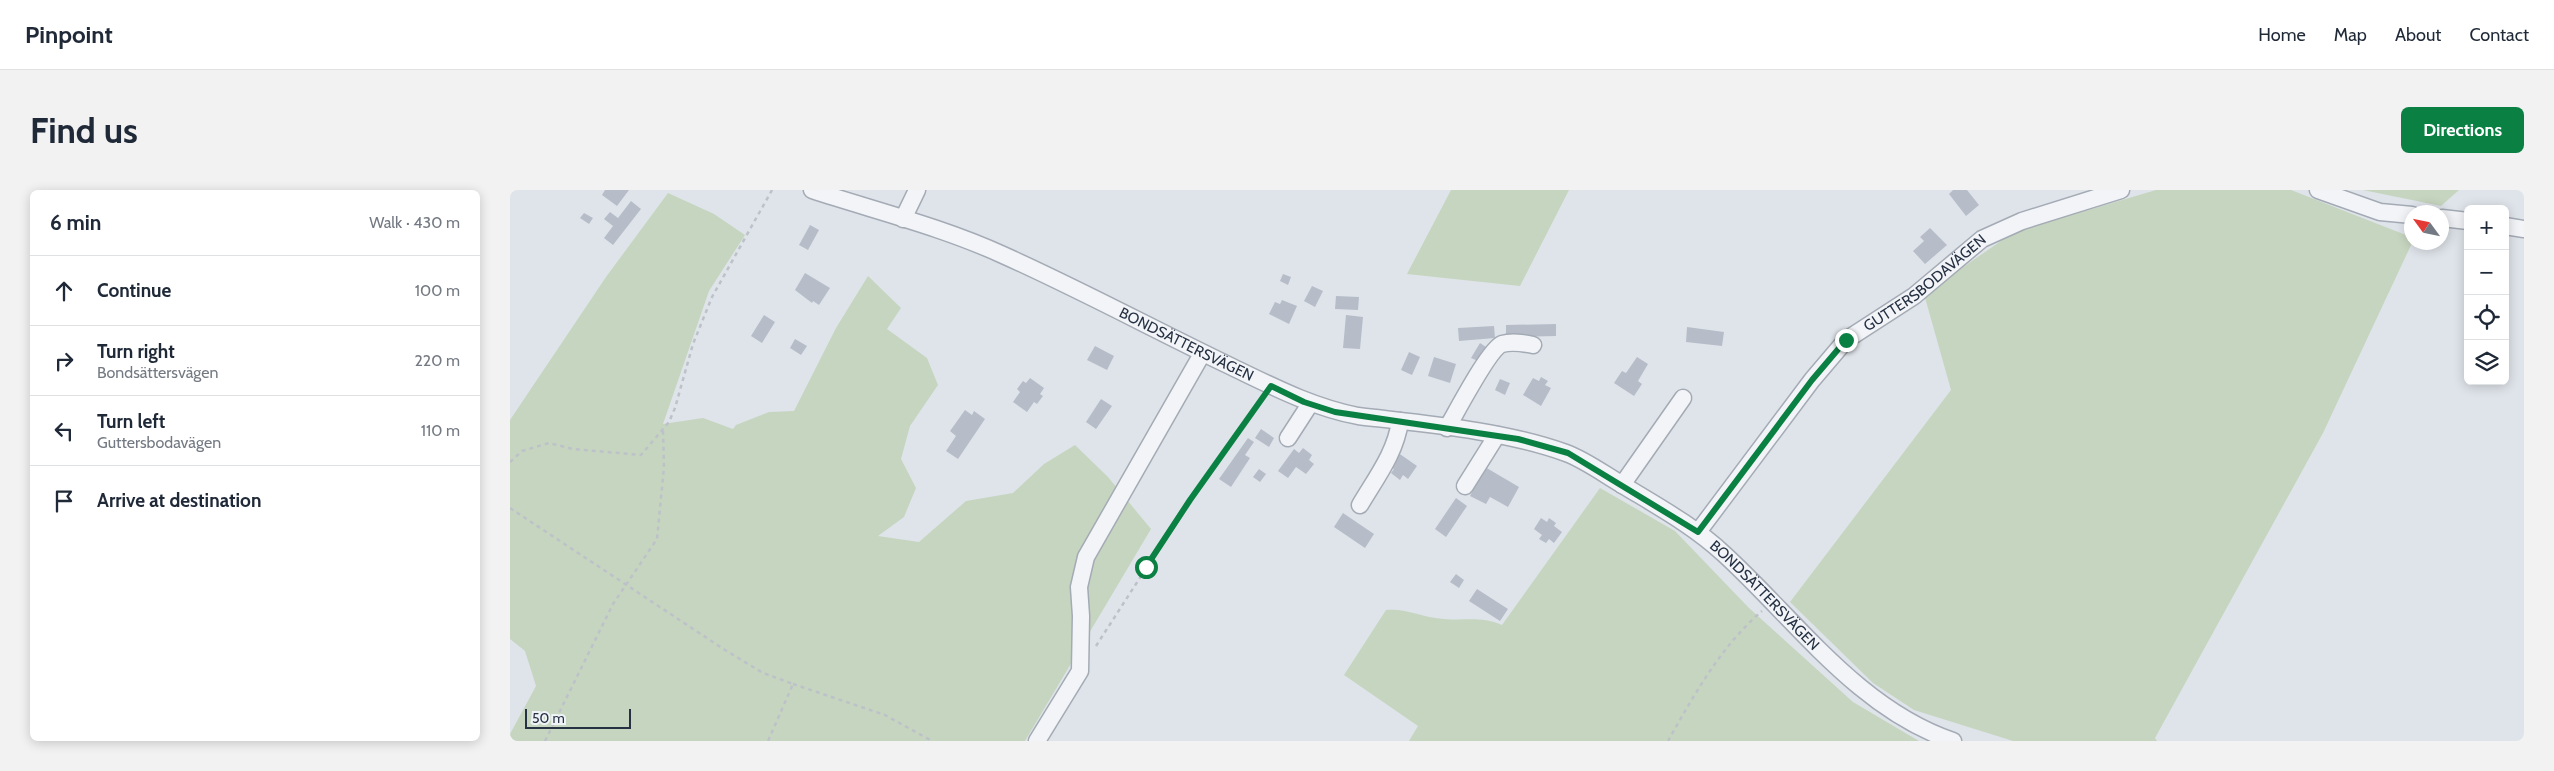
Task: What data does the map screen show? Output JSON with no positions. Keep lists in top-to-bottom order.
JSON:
{
  "streets": {
    "street": ["GUTTERSBODAVÄGEN", "BONDSÄTTERSVÄGEN"]
  },
  "crossings": [
    ["GUTTERSBODAVÄGEN", "BONDSÄTTERSVÄGEN"]
  ],
  "scale_bar": "50 m",
  "north": "top left",
  "page": {
    "header": "Pinpoint",
    "nav": [
      "Home",
      "Map",
      "About",
      "Contact"
    ],
    "buttons": "Directions",
    "title": "Find us",
    "heading": ["6 min", "Walk · 430 m"],
    "map_buttons": ["+", "−"],
    "list": [
      ["Continue", "100 m"],
      ["Turn right", "Bondsättersvägen", "220 m"],
      ["Turn left", "Guttersbodavägen", "110 m"],
      "Arrive at destination"
    ],
    "scale": "50 m"
  }
}
